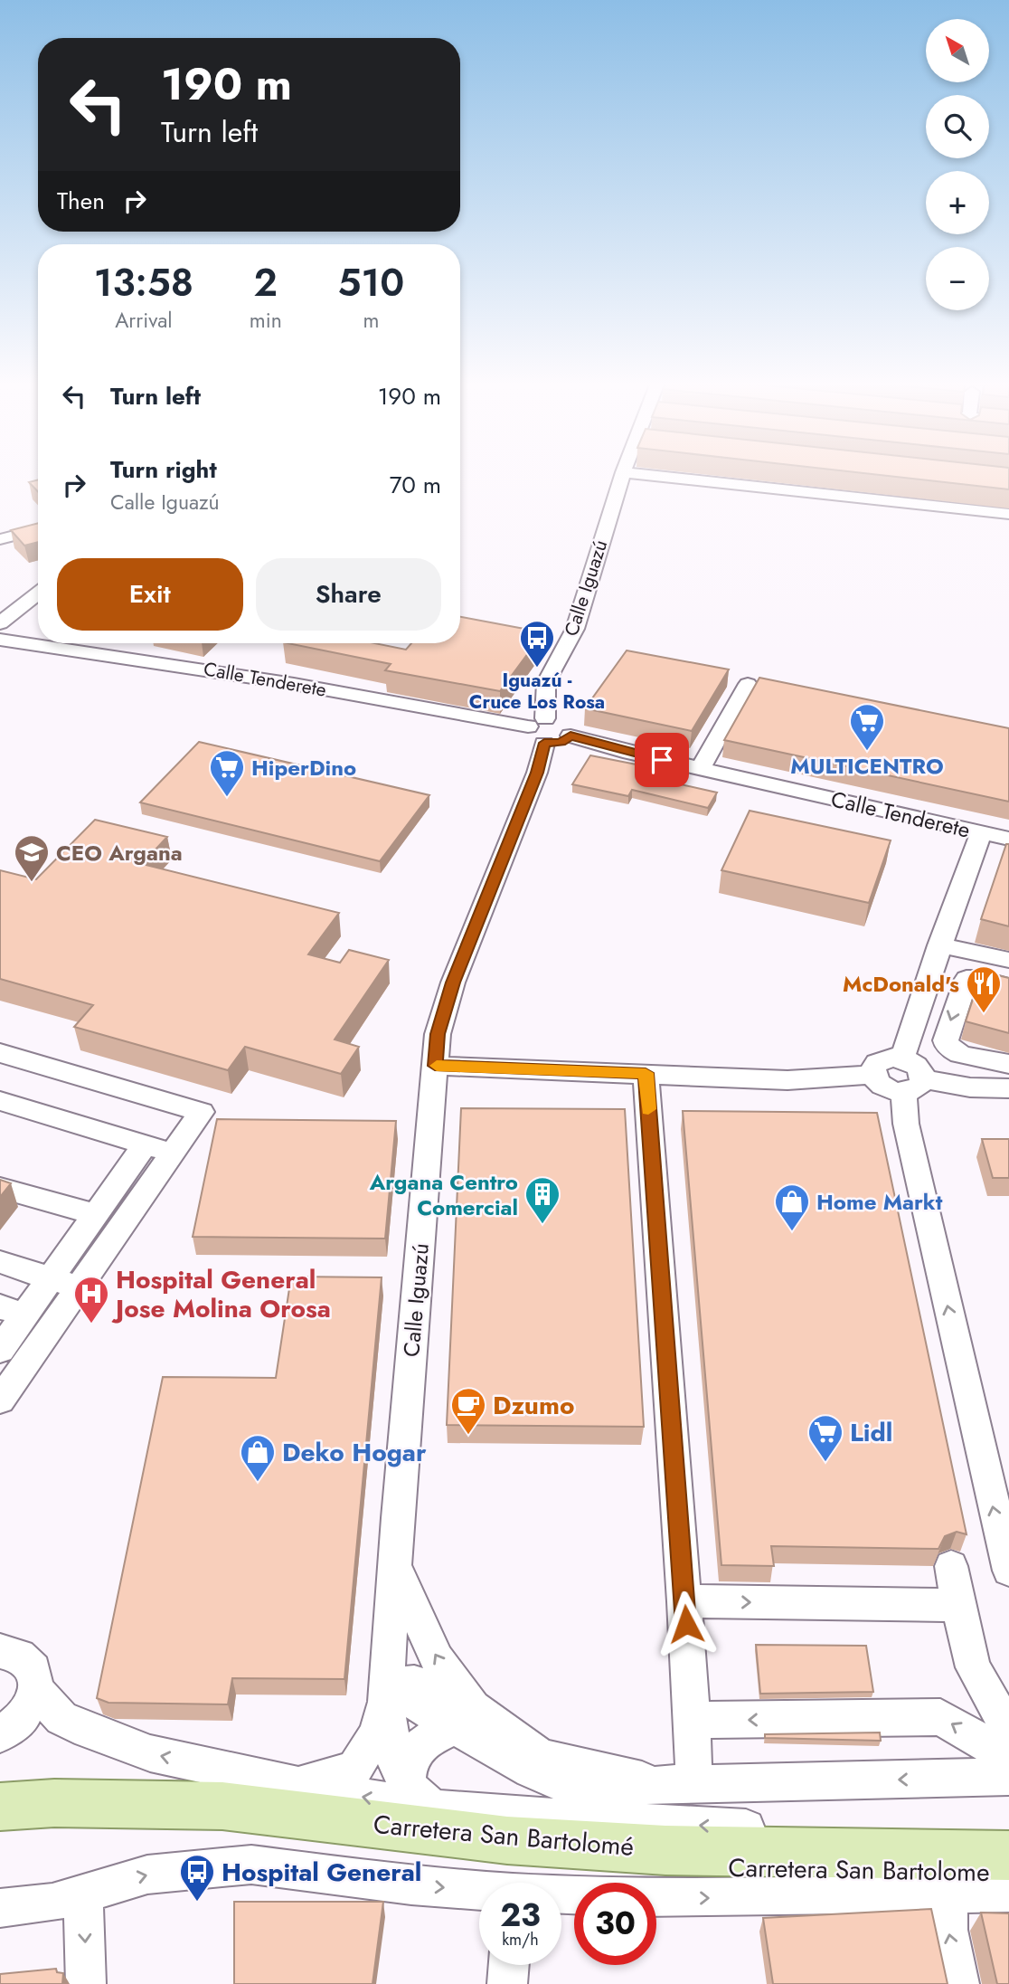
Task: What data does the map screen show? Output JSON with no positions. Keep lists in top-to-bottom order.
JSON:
{
  "streets": {
    "main road": ["Carretera San Bartolomé", "Carretera San Bartolome"],
    "street": ["Calle Iguazú", "Calle Tenderete"]
  },
  "crossings": [
    ["Calle Iguazú", "Calle Tenderete"],
    ["Carretera San Bartolomé", "Carretera San Bartolome"]
  ],
  "places": {
    "bus stop": ["Iguazú - Cruce Los Rosa", "Hospital General"],
    "supermarket": ["MULTICENTRO", "HiperDino", "Lidl"],
    "school or university": ["CEO Argana"],
    "restaurant": ["McDonald's"],
    "building": ["Argana Centro Comercial"],
    "shop": ["Home Markt", "Deko Hogar"],
    "hospital": ["Hospital General Jose Molina Orosa"],
    "cafe": ["Dzumo"]
  },
  "north": "top left",
  "page": {
    "map_buttons": ["+", "−"],
    "turn": ["190 m", "Turn left"],
    "then": "Then",
    "eta": [
      "13:58",
      "Arrival",
      "2",
      "min",
      "510",
      "m"
    ],
    "list": [
      {
        "name": "Turn left",
        "value": "190 m"
      },
      {
        "name": "Turn right",
        "note": "Calle Iguazú",
        "value": "70 m"
      }
    ],
    "buttons": ["Exit", "Share"],
    "speed": "23 km/h",
    "limit": "30"
  }
}
